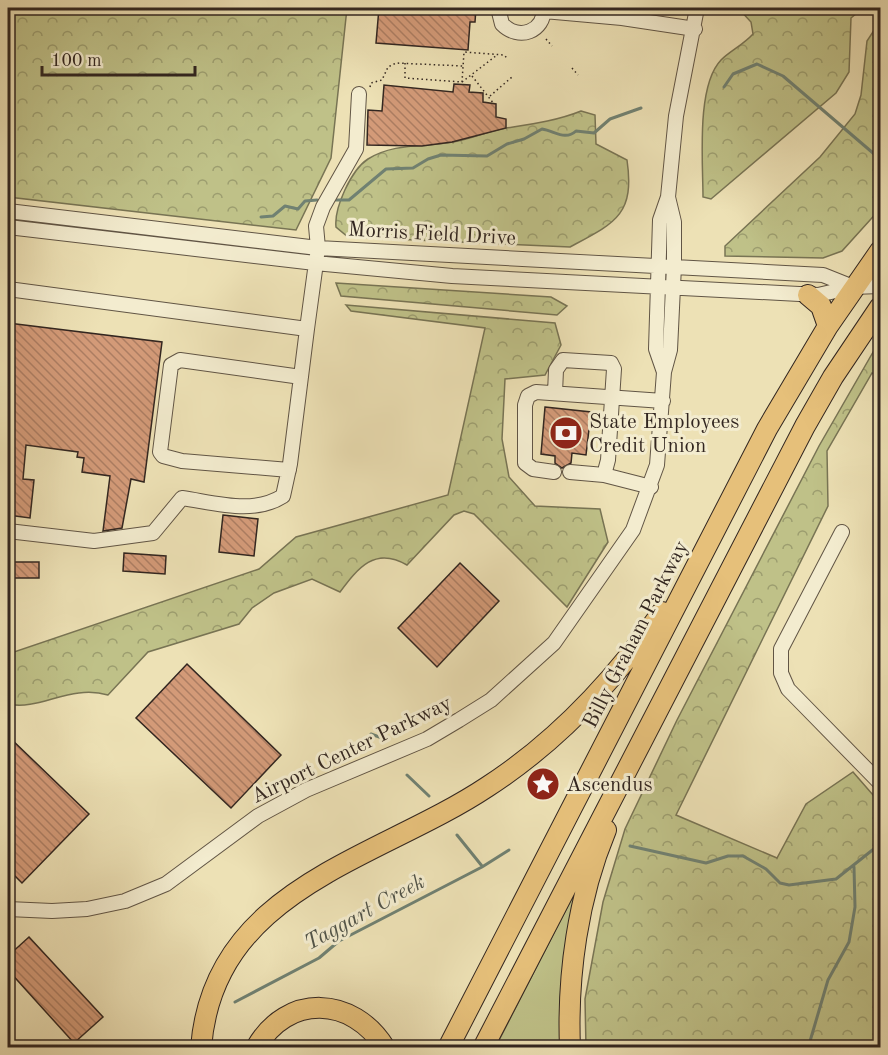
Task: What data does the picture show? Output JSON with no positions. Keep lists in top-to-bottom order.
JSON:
{
  "streets": {
    "highway": ["Billy Graham Parkway"],
    "street": ["Morris Field Drive", "Airport Center Parkway"]
  },
  "crossings": [
    ["Morris Field Drive", "Billy Graham Parkway"],
    ["Morris Field Drive", "Airport Center Parkway"]
  ],
  "water": ["Taggart Creek"],
  "places": {
    "bank": ["State Employees Credit Union"],
    "place": ["Ascendus"]
  },
  "scale_bar": "100 m"
}
